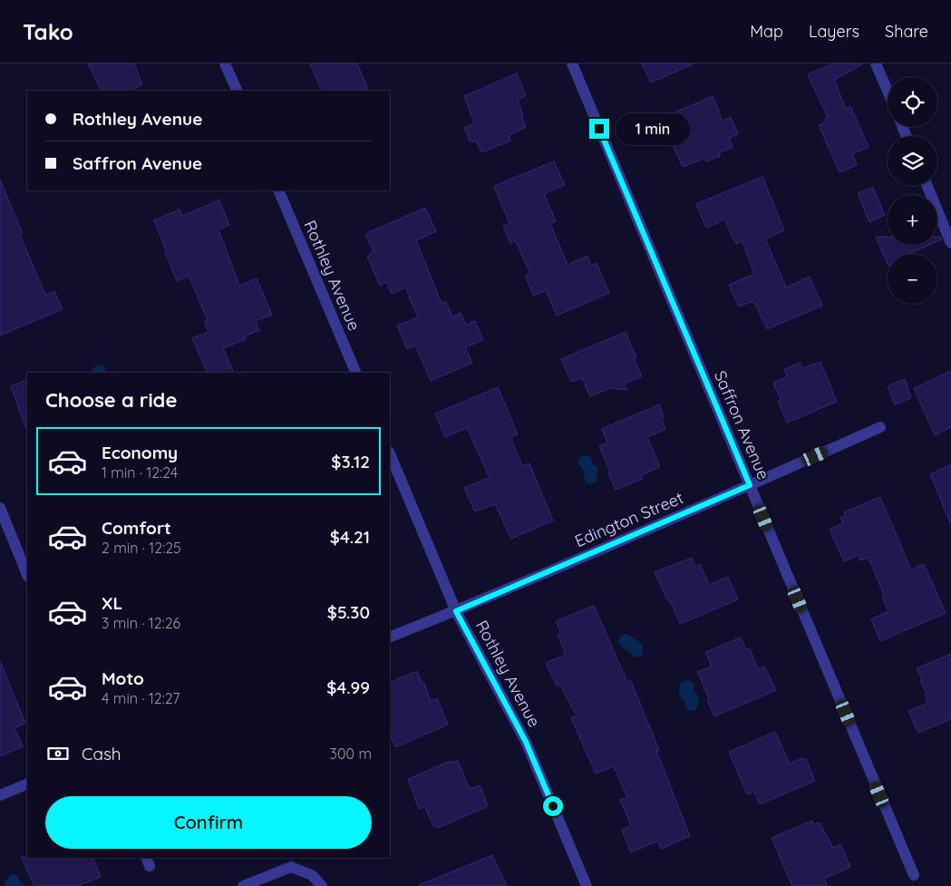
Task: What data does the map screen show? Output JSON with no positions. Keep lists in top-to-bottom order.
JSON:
{
  "streets": {
    "street": ["Rothley Avenue", "Saffron Avenue", "Edington Street"]
  },
  "crossings": [
    ["Rothley Avenue", "Edington Street"],
    ["Saffron Avenue", "Edington Street"]
  ],
  "page": {
    "header": "Tako",
    "nav": ["Map", "Layers", "Share"],
    "map_buttons": ["+", "−"],
    "banner": ["Rothley Avenue", "Saffron Avenue"],
    "bubble": "1 min",
    "heading": "Choose a ride",
    "list": [
      {
        "name": "Economy",
        "note": "1 min · 12:24",
        "value": "$3.12"
      },
      {
        "name": "Comfort",
        "note": "2 min · 12:25",
        "value": "$4.21"
      },
      {
        "name": "XL",
        "note": "3 min · 12:26",
        "value": "$5.30"
      },
      {
        "name": "Moto",
        "note": "4 min · 12:27",
        "value": "$4.99"
      }
    ],
    "pay": ["Cash", "300 m"],
    "buttons": "Confirm"
  }
}
